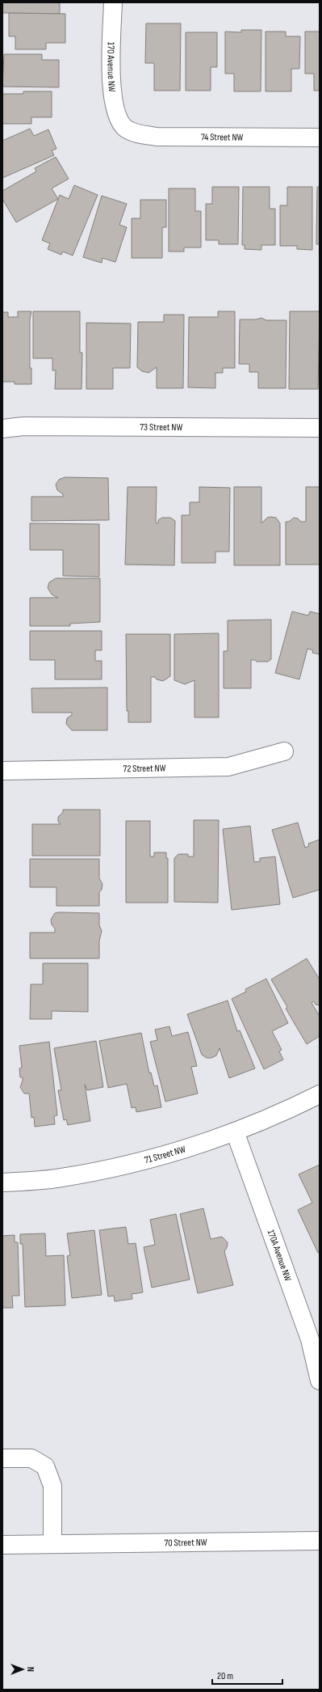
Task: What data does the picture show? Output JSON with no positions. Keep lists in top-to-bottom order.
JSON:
{
  "streets": {
    "street": [
      "170 Avenue NW",
      "74 Street NW",
      "73 Street NW",
      "72 Street NW",
      "71 Street NW",
      "170A Avenue NW",
      "70 Street NW"
    ]
  },
  "crossings": [
    ["170 Avenue NW", "74 Street NW"],
    ["71 Street NW", "170A Avenue NW"]
  ],
  "scale_bar": "20 m",
  "north": "right"
}
